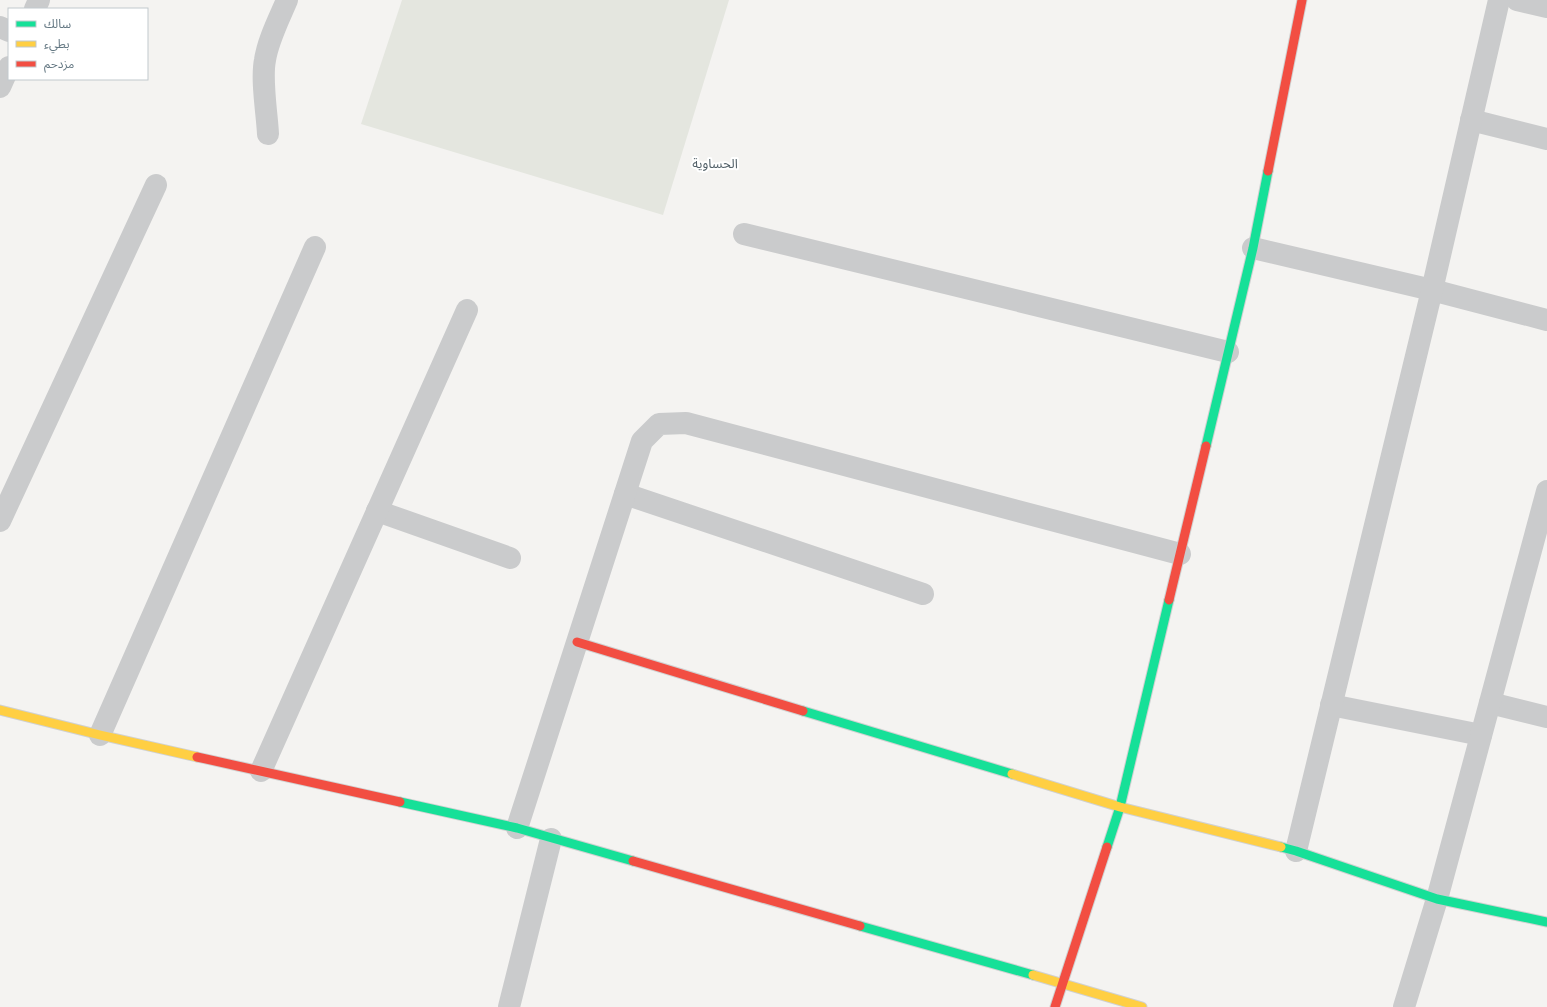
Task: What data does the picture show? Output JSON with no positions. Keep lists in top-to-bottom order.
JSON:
{
  "districts": ["الحساوية"],
  "legend": ["سالك", "بطيء", "مزدحم"]
}
